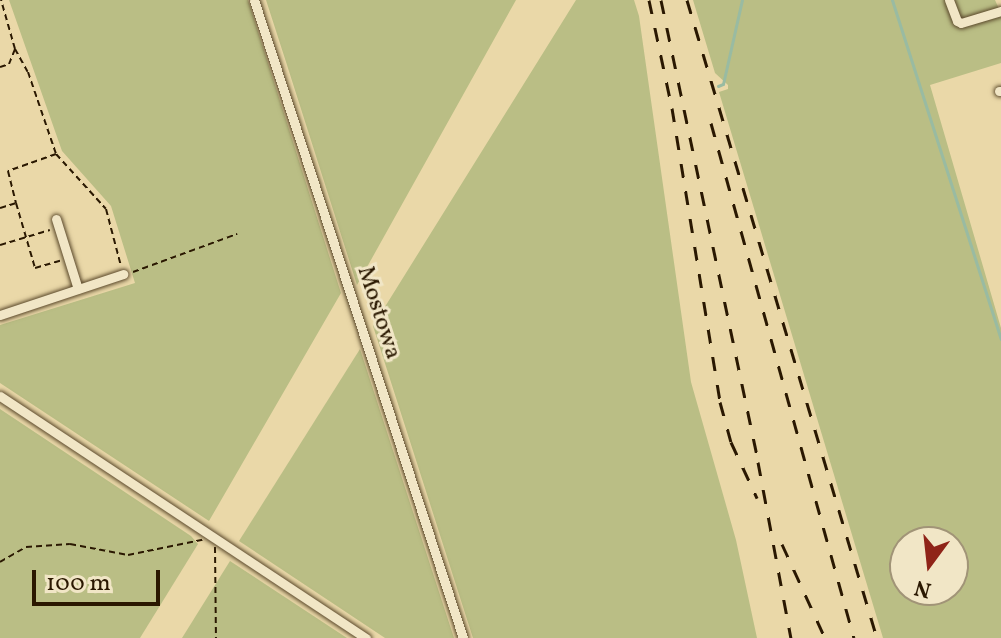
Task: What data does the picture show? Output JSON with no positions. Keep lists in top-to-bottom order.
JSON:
{
  "streets": {
    "street": ["Mostowa"]
  },
  "scale_bar": "100 m",
  "north": "bottom"
}
